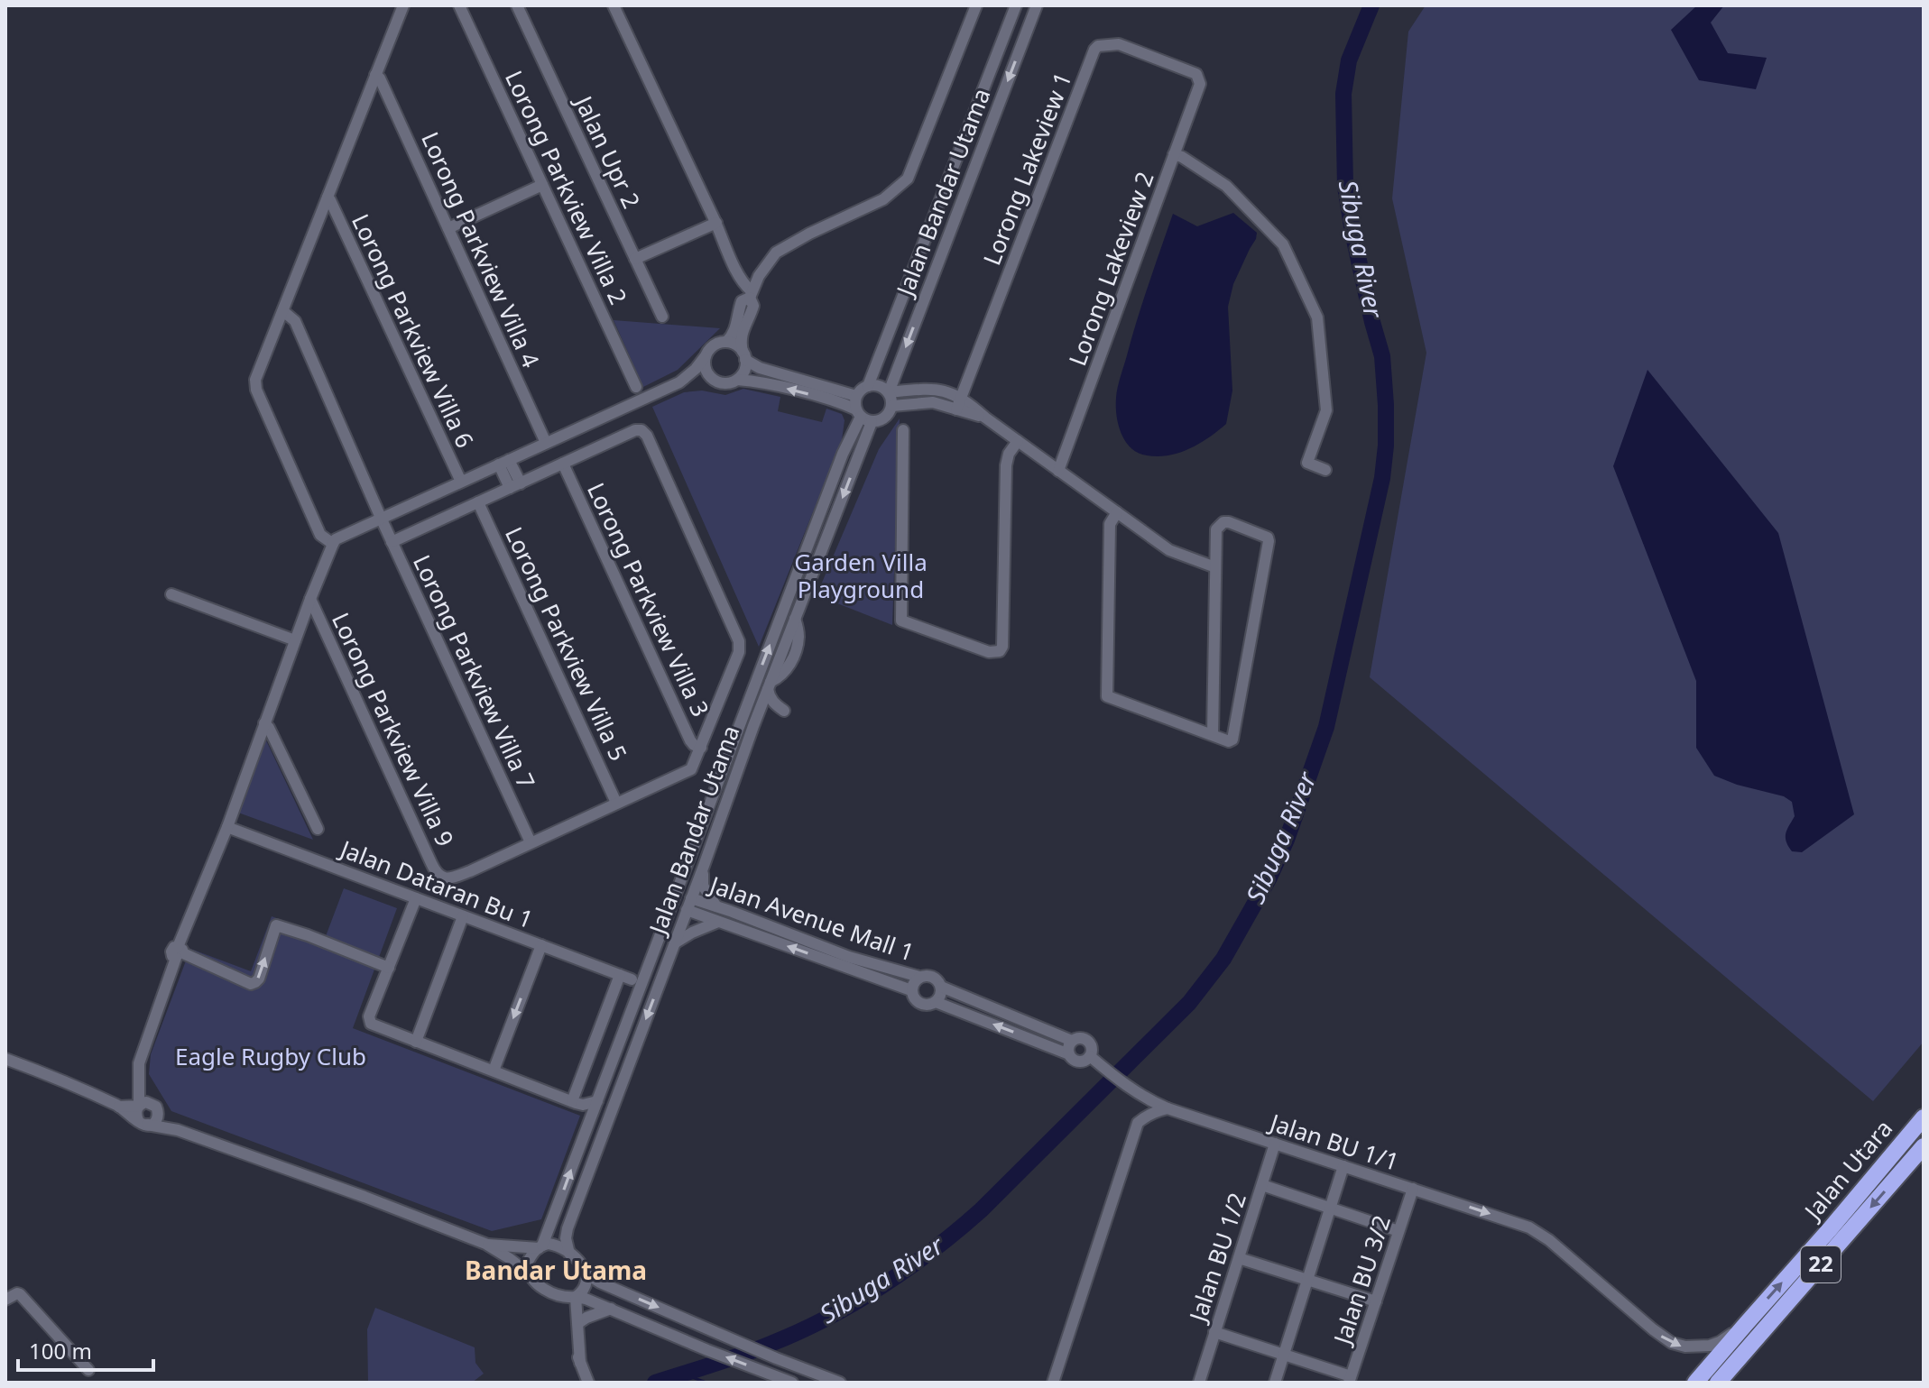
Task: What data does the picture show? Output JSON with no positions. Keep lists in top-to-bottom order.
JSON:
{
  "streets": {
    "highway": ["Jalan Utara", "22"],
    "street": [
      "Jalan Upr 2",
      "Lorong Lakeview 1",
      "Lorong Parkview Villa 2",
      "Jalan Bandar Utama",
      "Lorong Parkview Villa 4",
      "Lorong Lakeview 2",
      "Lorong Parkview Villa 6",
      "Lorong Parkview Villa 3",
      "Lorong Parkview Villa 5",
      "Lorong Parkview Villa 7",
      "Lorong Parkview Villa 9",
      "Jalan Dataran Bu 1",
      "Jalan Avenue Mall 1",
      "Jalan BU 1/1",
      "Jalan BU 1/2",
      "Jalan BU 3/2"
    ]
  },
  "crossings": [
    ["Lorong Lakeview 1", "Lorong Lakeview 2"],
    ["Jalan Bandar Utama", "Jalan Avenue Mall 1"],
    ["Lorong Parkview Villa 7", "Lorong Parkview Villa 9"],
    ["Jalan BU 1/1", "Jalan Utara"],
    ["Jalan BU 1/1", "Jalan BU 1/2"],
    ["Jalan BU 1/1", "Jalan BU 3/2"],
    ["Jalan Utara", "22"]
  ],
  "one_way": ["Jalan BU 1/1"],
  "districts": ["Bandar Utama"],
  "water": ["Sibuga River"],
  "parks": ["Garden Villa Playground", "Eagle Rugby Club"],
  "scale_bar": "100 m"
}
